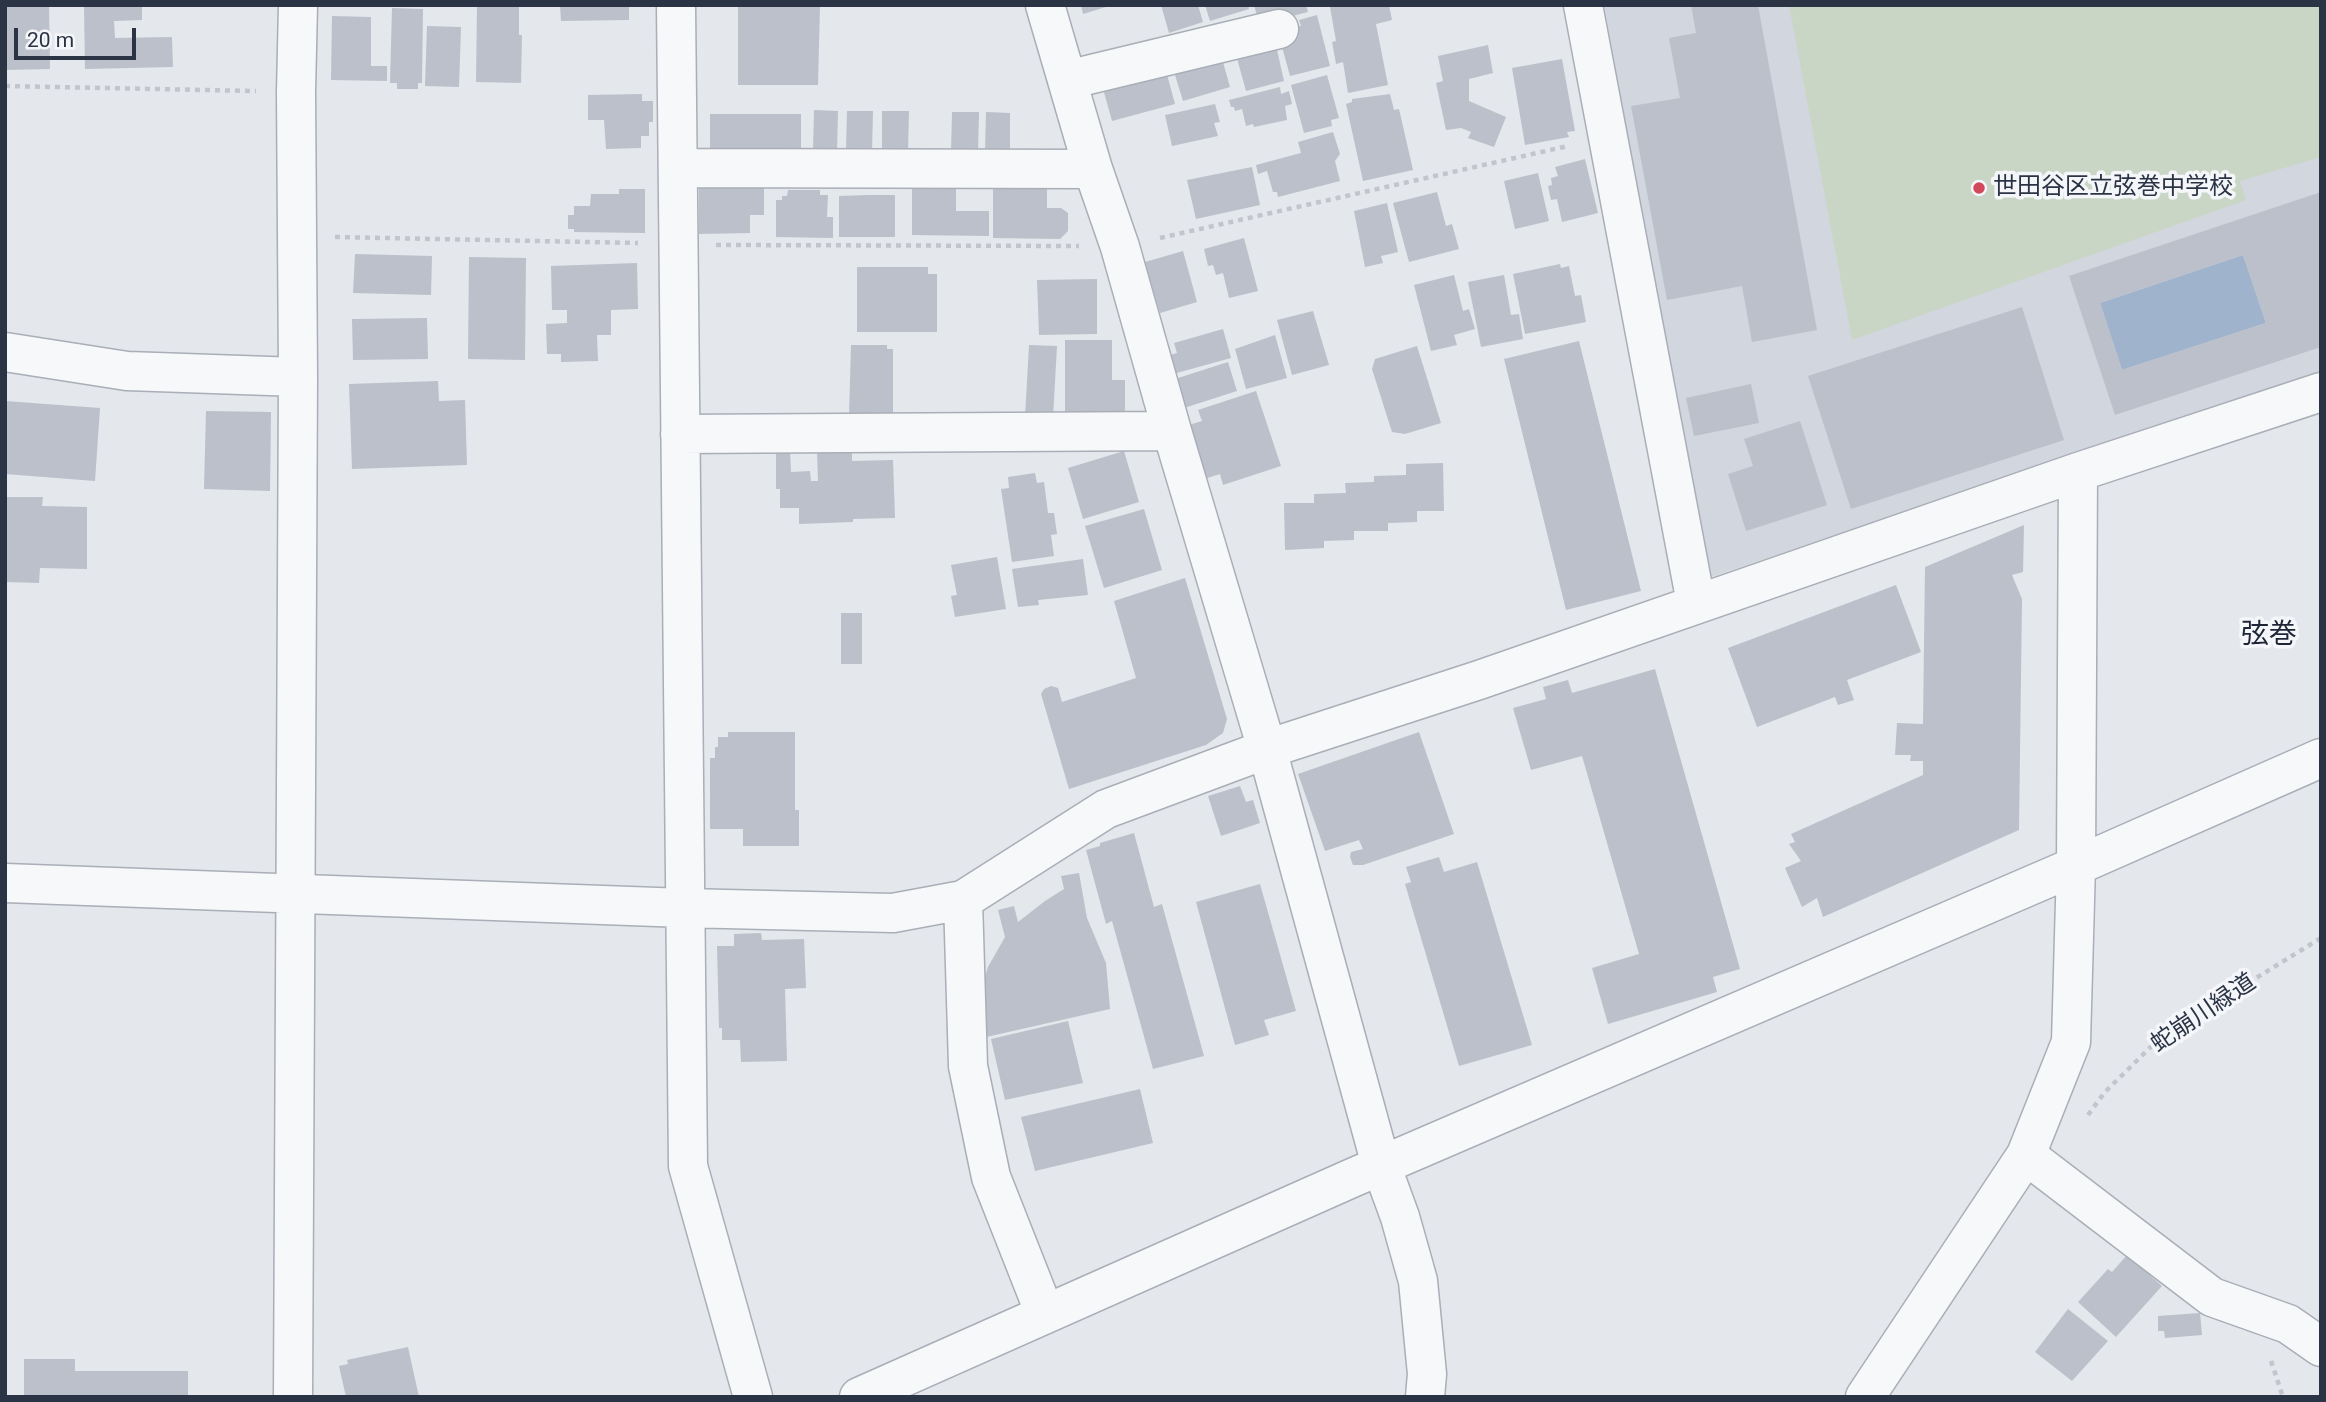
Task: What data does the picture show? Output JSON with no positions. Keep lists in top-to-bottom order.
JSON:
{
  "streets": {
    "path": ["蛇崩川緑道"]
  },
  "districts": ["弦巻"],
  "places": ["世田谷区立弦巻中学校"],
  "scale_bar": "20 m"
}
